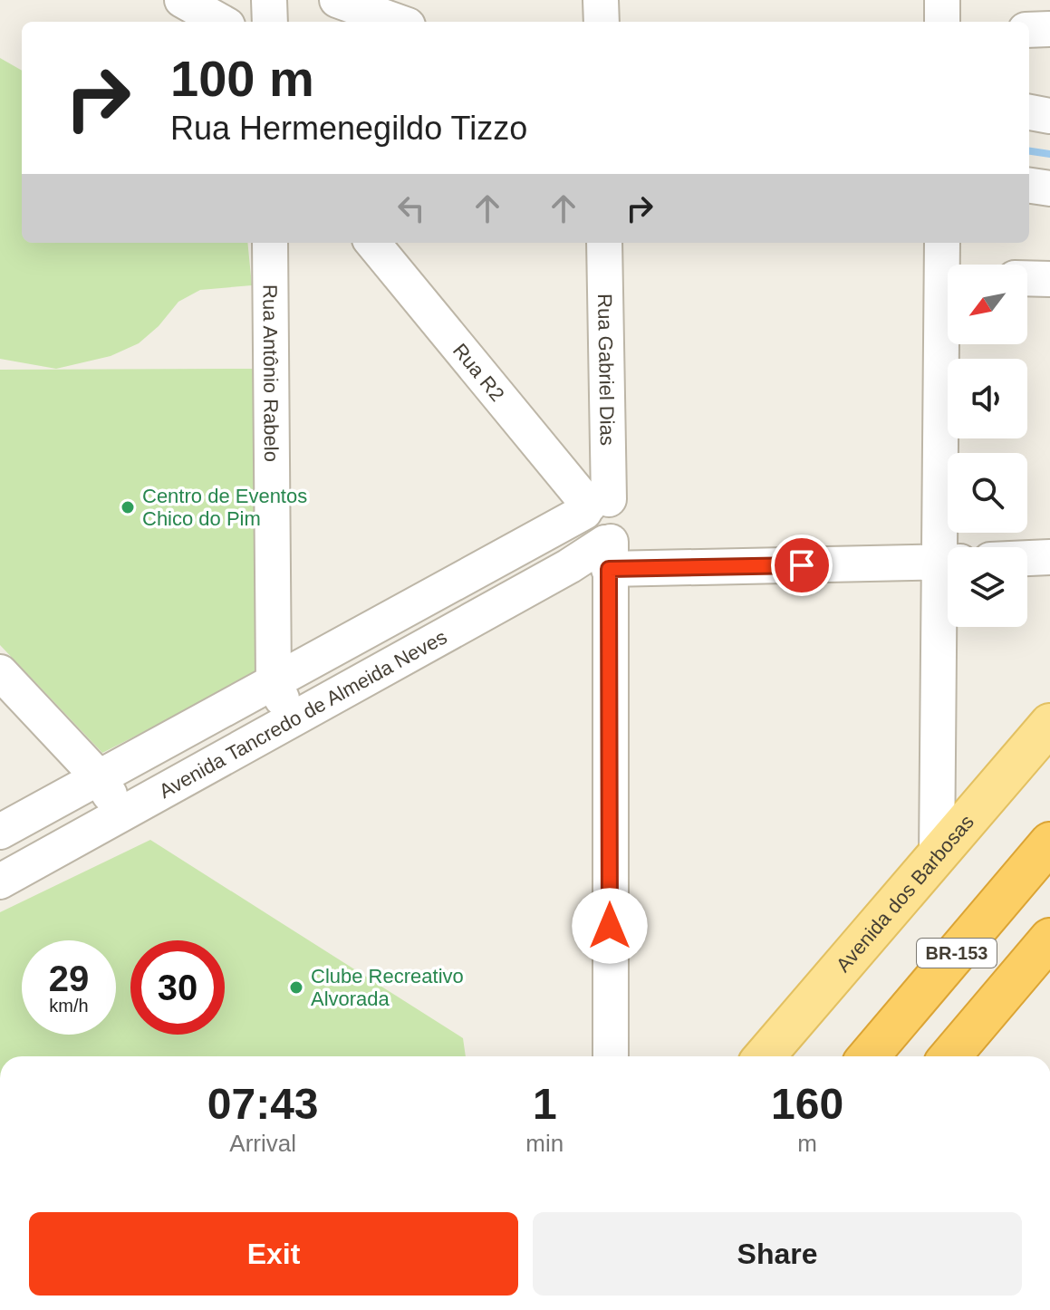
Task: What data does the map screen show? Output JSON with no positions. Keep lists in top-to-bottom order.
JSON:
{
  "streets": {
    "highway": ["BR-153"],
    "main road": ["Avenida dos Barbosas"],
    "street": [
      "Rua Gabriel Dias",
      "Rua R2",
      "Rua Antônio Rabelo",
      "Avenida Tancredo de Almeida Neves"
    ]
  },
  "crossings": [
    ["Rua Gabriel Dias", "Rua R2"],
    ["Rua Gabriel Dias", "Avenida Tancredo de Almeida Neves"],
    ["Rua R2", "Avenida Tancredo de Almeida Neves"],
    ["Rua Antônio Rabelo", "Avenida Tancredo de Almeida Neves"]
  ],
  "places": ["Centro de Eventos Chico do Pim", "Clube Recreativo Alvorada"],
  "north": "bottom left",
  "page": {
    "turn": ["100 m", "Rua Hermenegildo Tizzo"],
    "speed": "29 km/h",
    "limit": "30",
    "eta": [
      "07:43",
      "Arrival",
      "1",
      "min",
      "160",
      "m"
    ],
    "buttons": ["Exit", "Share"]
  }
}
